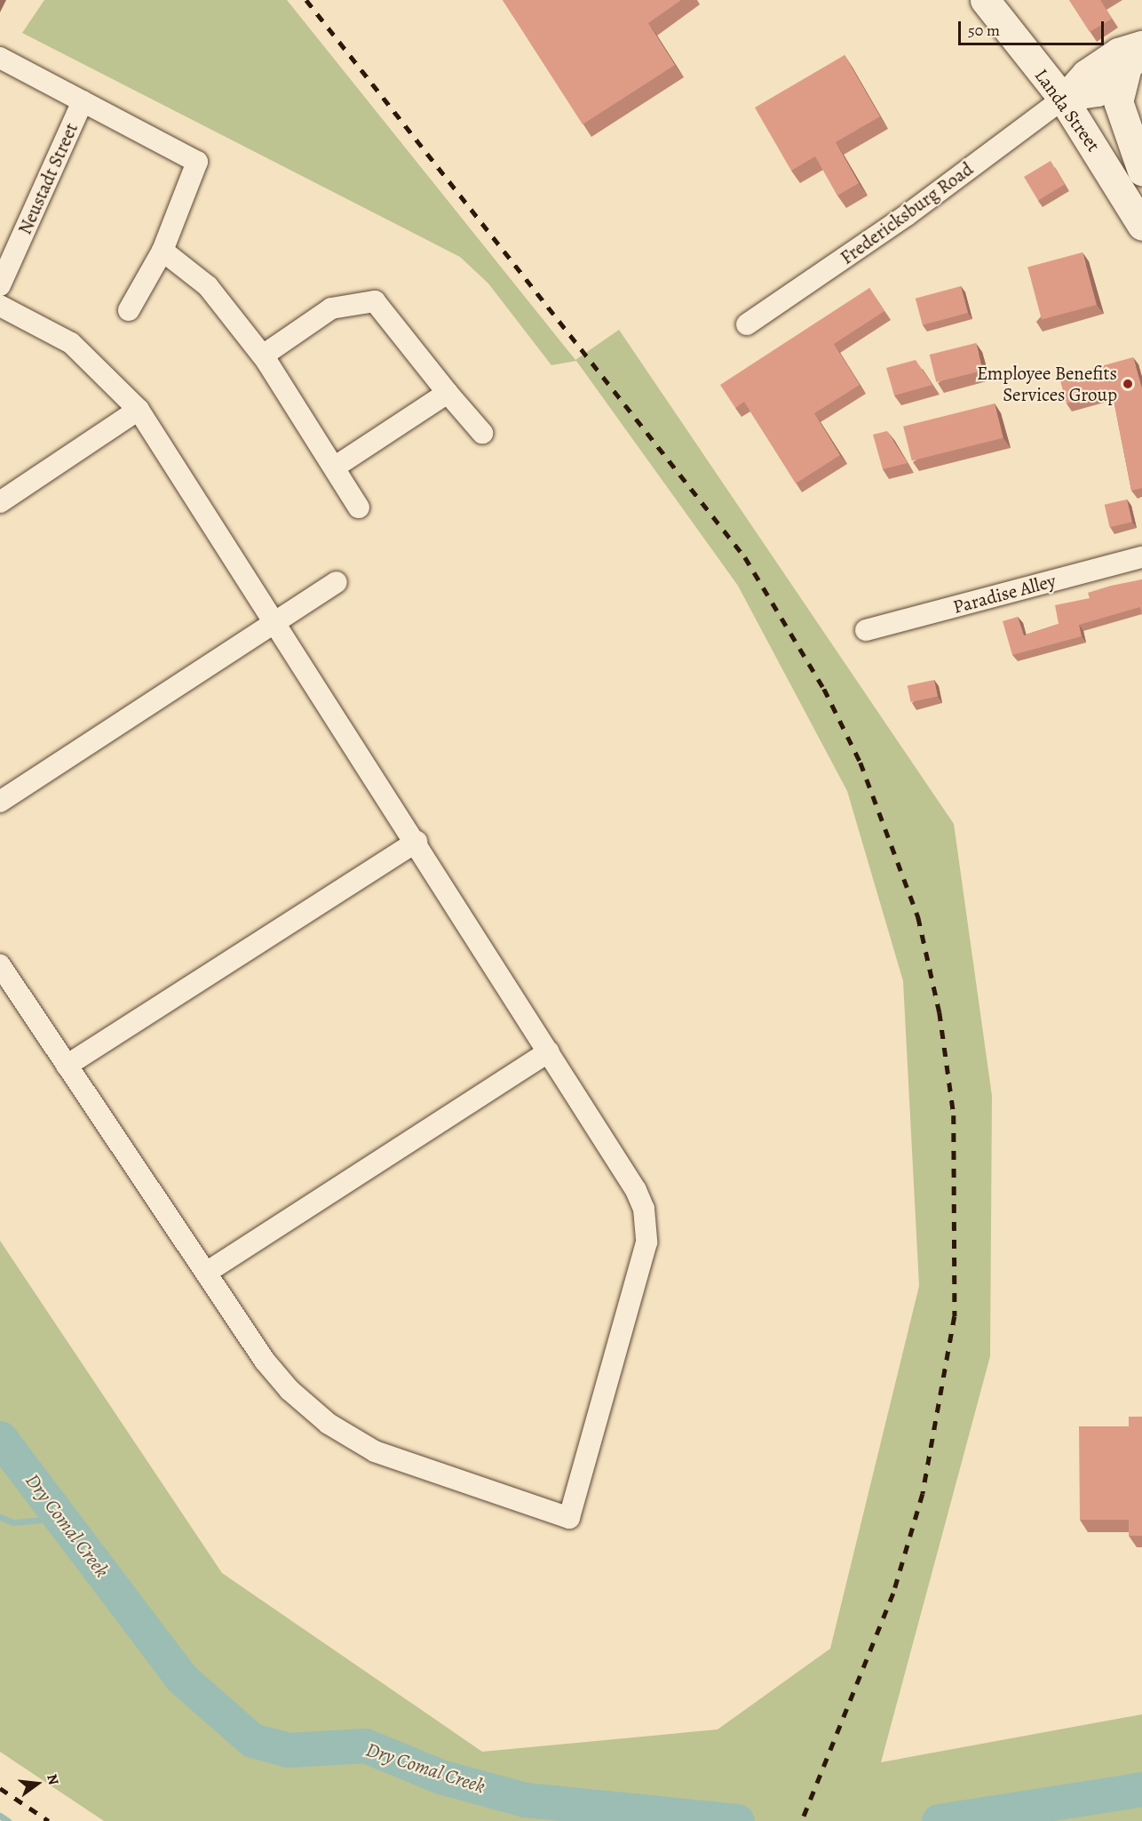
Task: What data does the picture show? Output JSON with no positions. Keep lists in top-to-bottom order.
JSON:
{
  "streets": {
    "main road": ["Landa Street"],
    "street": ["Neustadt Street", "Fredericksburg Road", "Paradise Alley"]
  },
  "crossings": [
    ["Landa Street", "Fredericksburg Road"]
  ],
  "water": ["Dry Comal Creek"],
  "places": ["Employee Benefits Services Group"],
  "scale_bar": "50 m",
  "north": "right"
}
